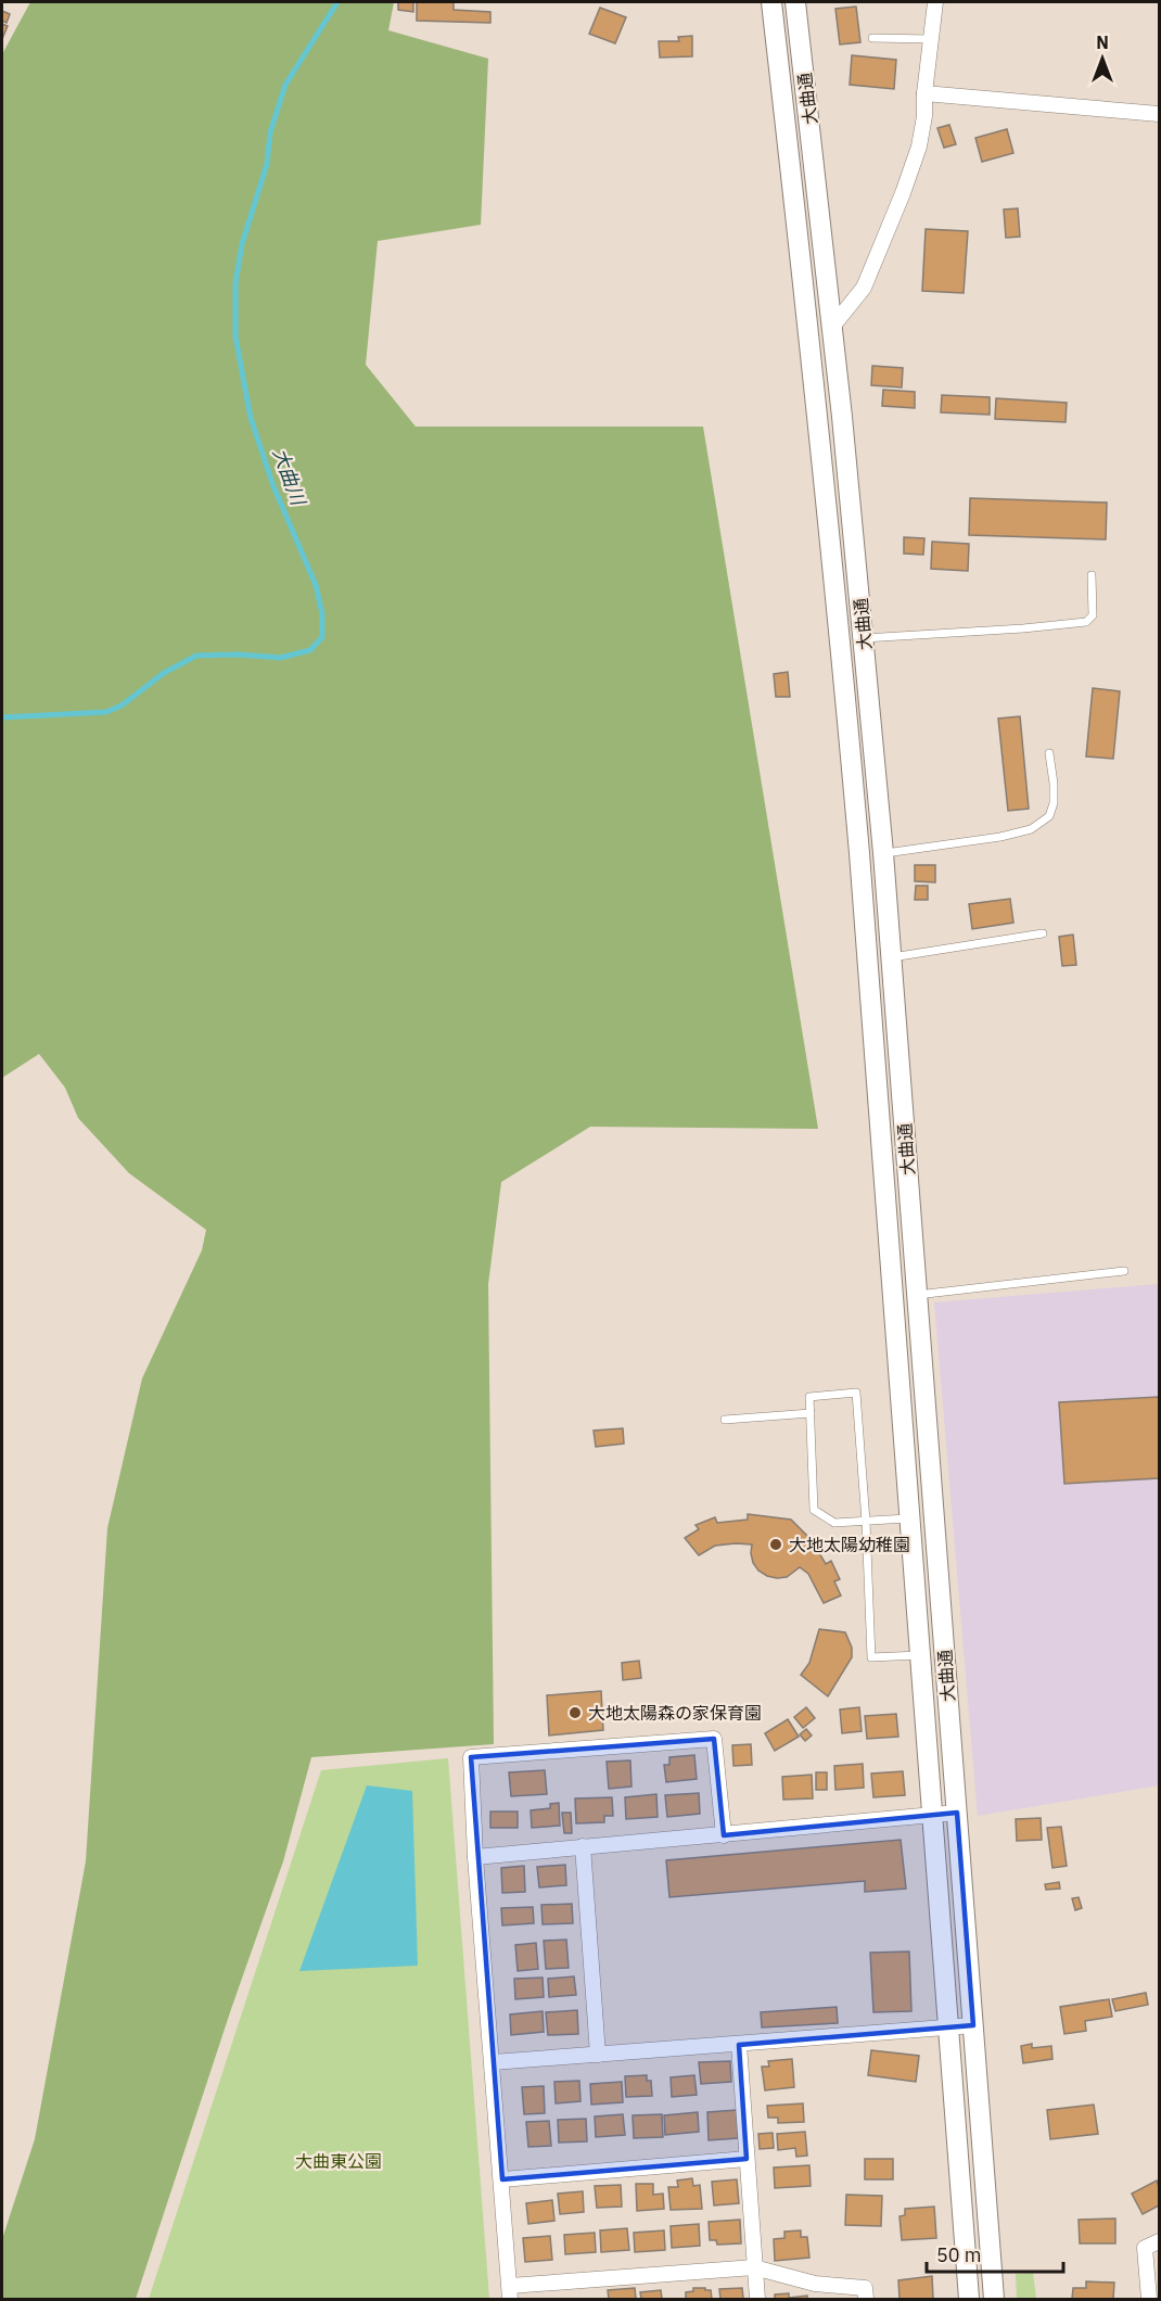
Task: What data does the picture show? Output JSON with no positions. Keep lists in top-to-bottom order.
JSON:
{
  "streets": {
    "street": ["大曲通"]
  },
  "water": ["大曲川"],
  "parks": ["大曲東公園"],
  "places": ["大地太陽幼稚園", "大地太陽森の家保育園"],
  "scale_bar": "50 m",
  "north": "top"
}
